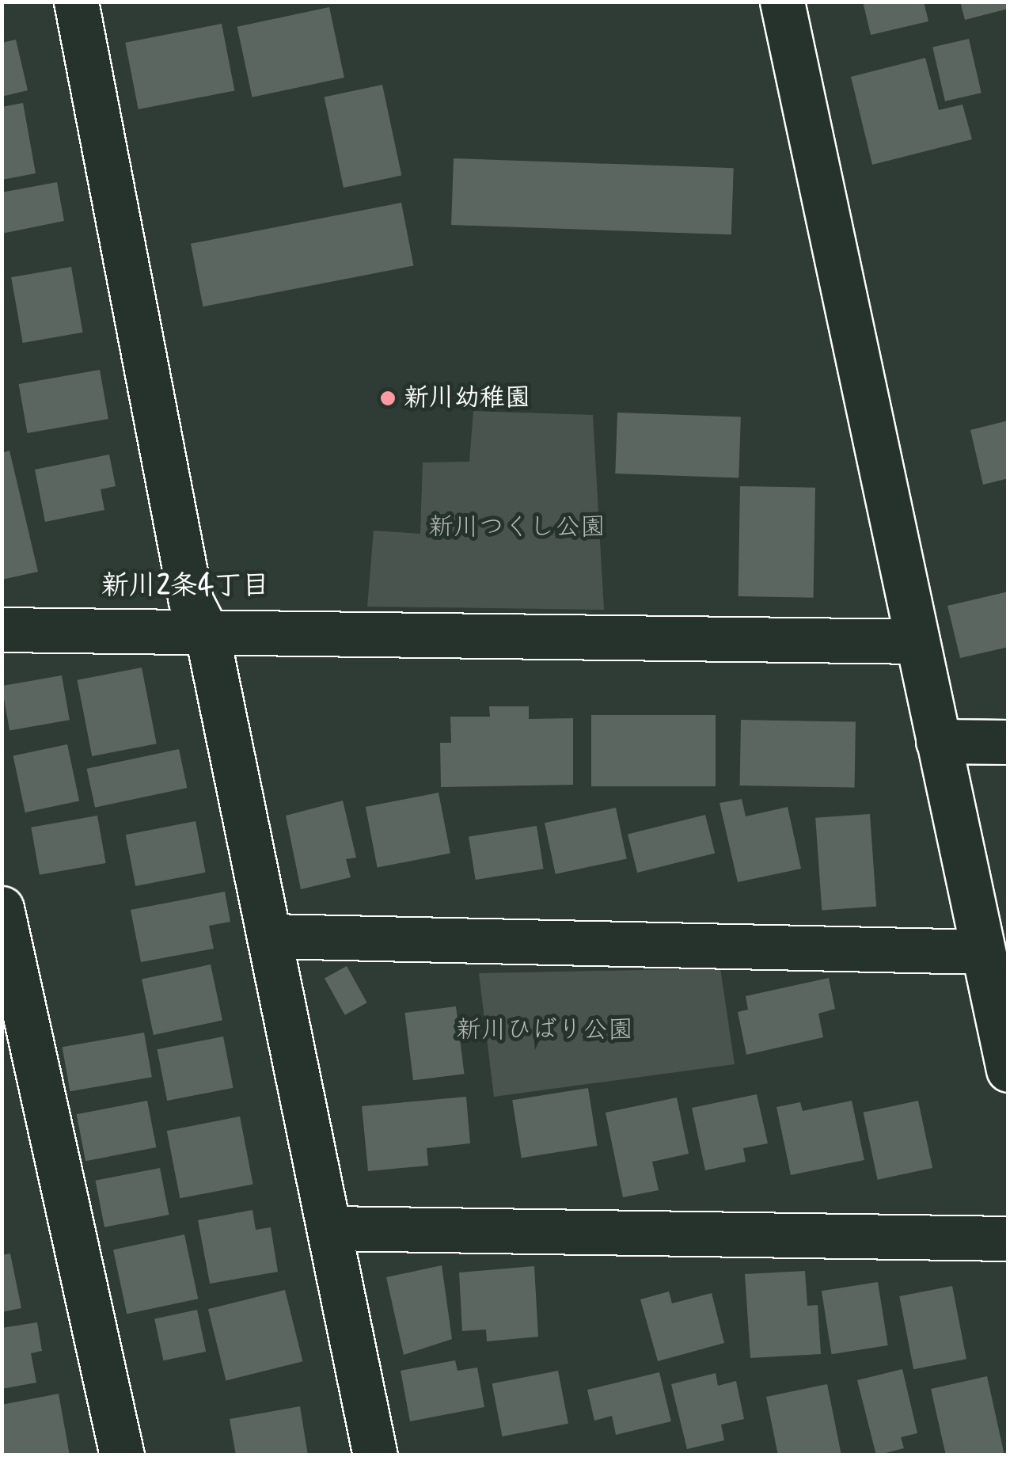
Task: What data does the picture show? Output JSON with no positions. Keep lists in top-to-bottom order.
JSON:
{
  "districts": ["新川2条4丁目"],
  "parks": ["新川つくし公園", "新川ひばり公園"],
  "places": ["新川幼稚園"]
}
